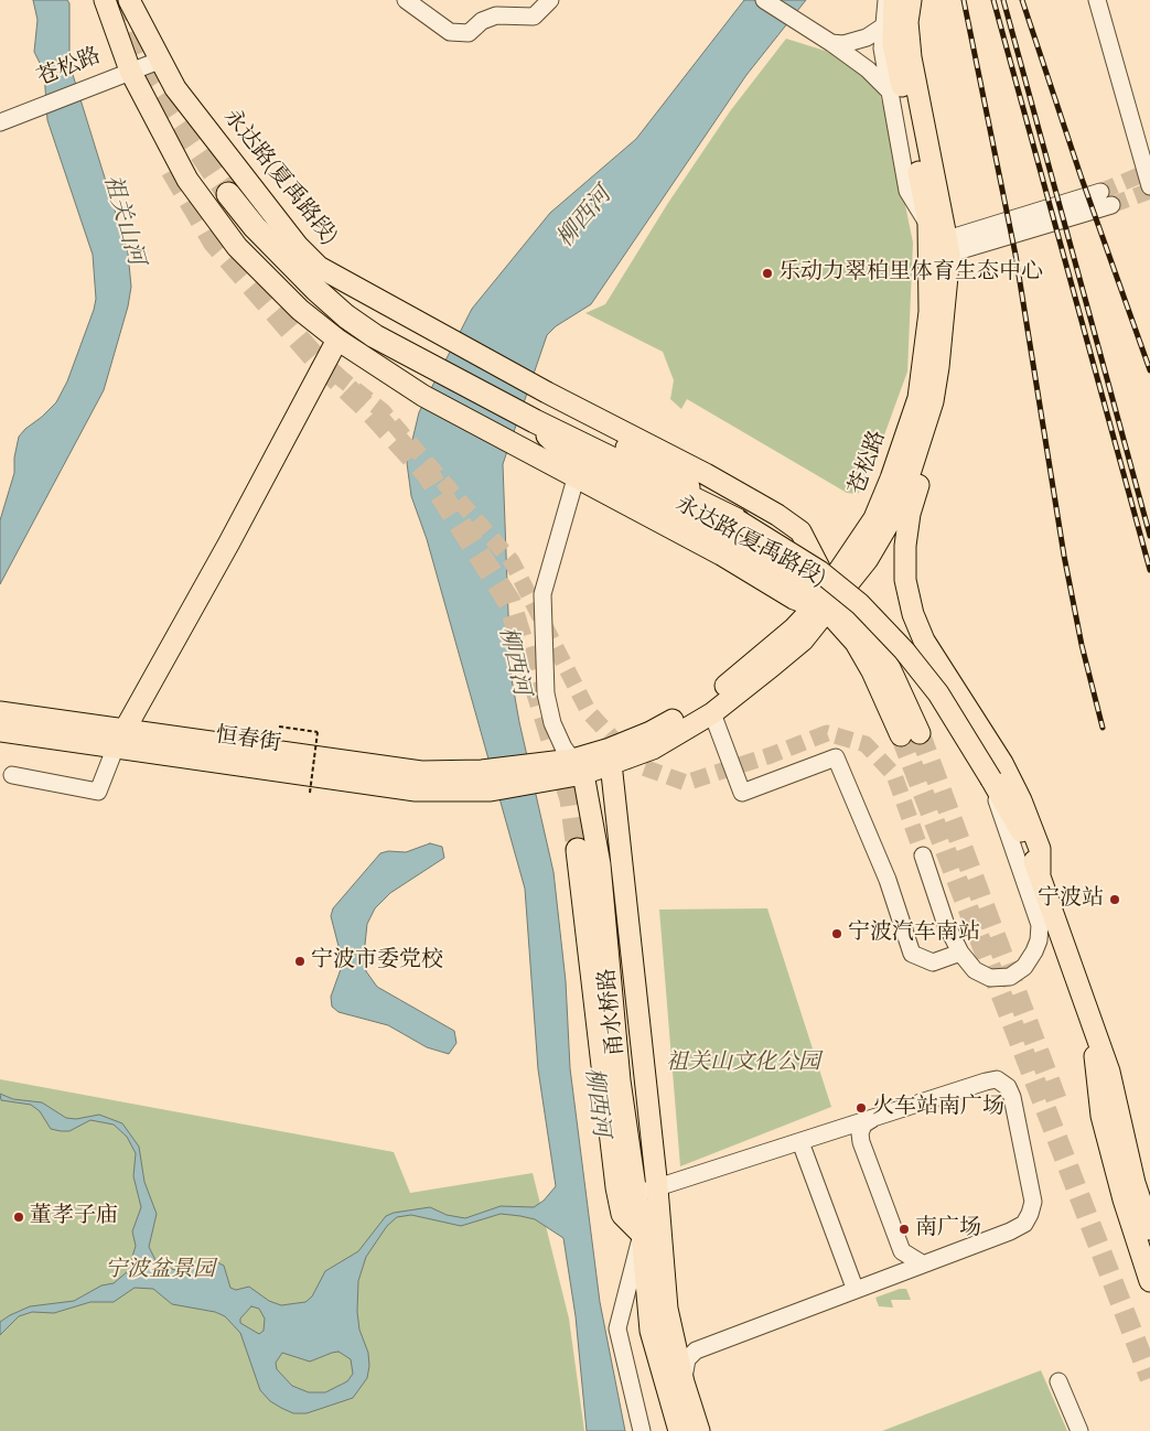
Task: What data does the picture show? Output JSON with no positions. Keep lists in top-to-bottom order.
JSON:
{
  "streets": {
    "main road": [
      "苍松路",
      "永达路(夏禹路段)",
      "恒春街",
      "甬水桥路"
    ]
  },
  "crossings": [
    ["苍松路", "永达路(夏禹路段)"],
    ["苍松路", "恒春街"],
    ["苍松路", "甬水桥路"]
  ],
  "water": ["柳西河", "祖关山河"],
  "parks": ["祖关山文化公园", "宁波盆景园"],
  "places": [
    "乐动力翠柏里体育生态中心",
    "宁波站",
    "宁波汽车南站",
    "宁波市委党校",
    "火车站南广场",
    "董孝子庙",
    "南广场"
  ]
}
